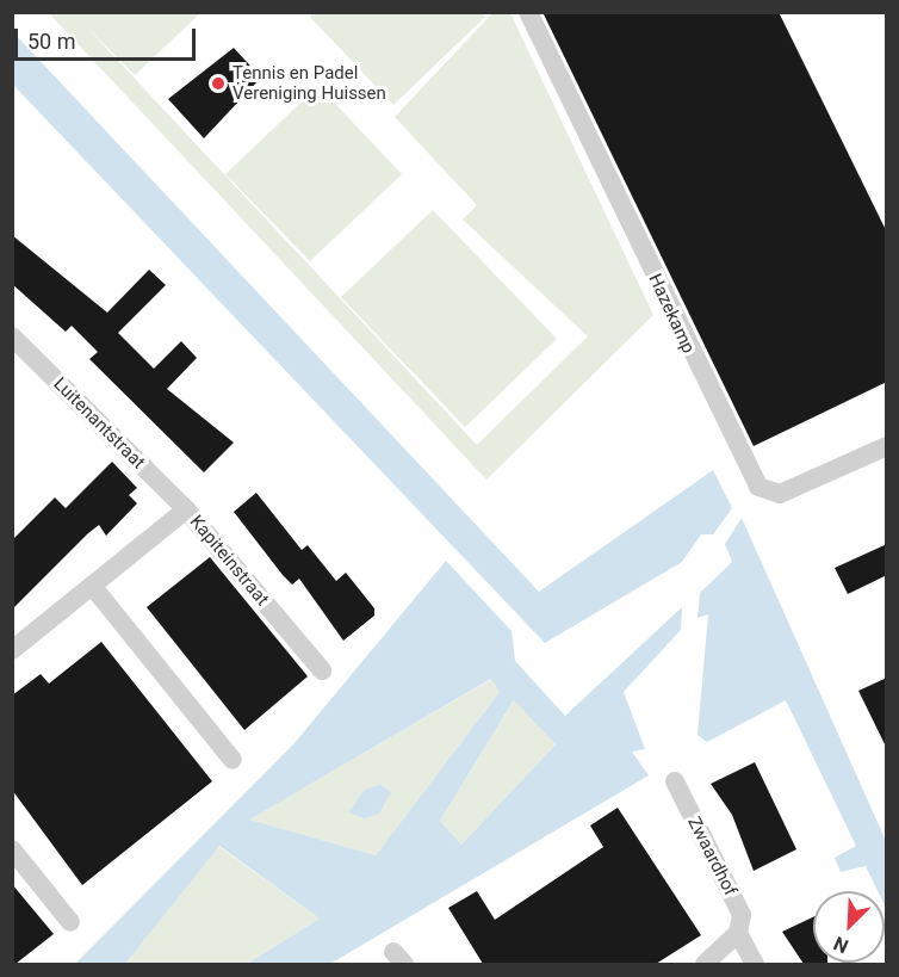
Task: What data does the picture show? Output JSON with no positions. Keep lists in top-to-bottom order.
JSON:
{
  "streets": {
    "street": [
      "Hazekamp",
      "Luitenantstraat",
      "Kapiteinstraat",
      "Zwaardhof"
    ]
  },
  "crossings": [
    ["Luitenantstraat", "Kapiteinstraat"]
  ],
  "places": ["Tennis en Padel Vereniging Huissen"],
  "scale_bar": "50 m",
  "north": "bottom left"
}
